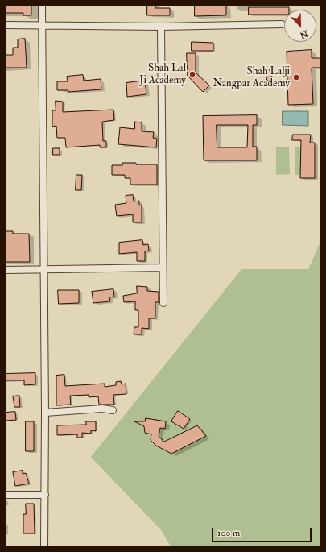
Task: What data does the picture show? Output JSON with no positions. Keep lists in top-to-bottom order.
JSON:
{
  "places": ["Shah Lal Ji Academy", "Shah Lalji Nangpar Academy"],
  "scale_bar": "100 m",
  "north": "bottom right"
}
